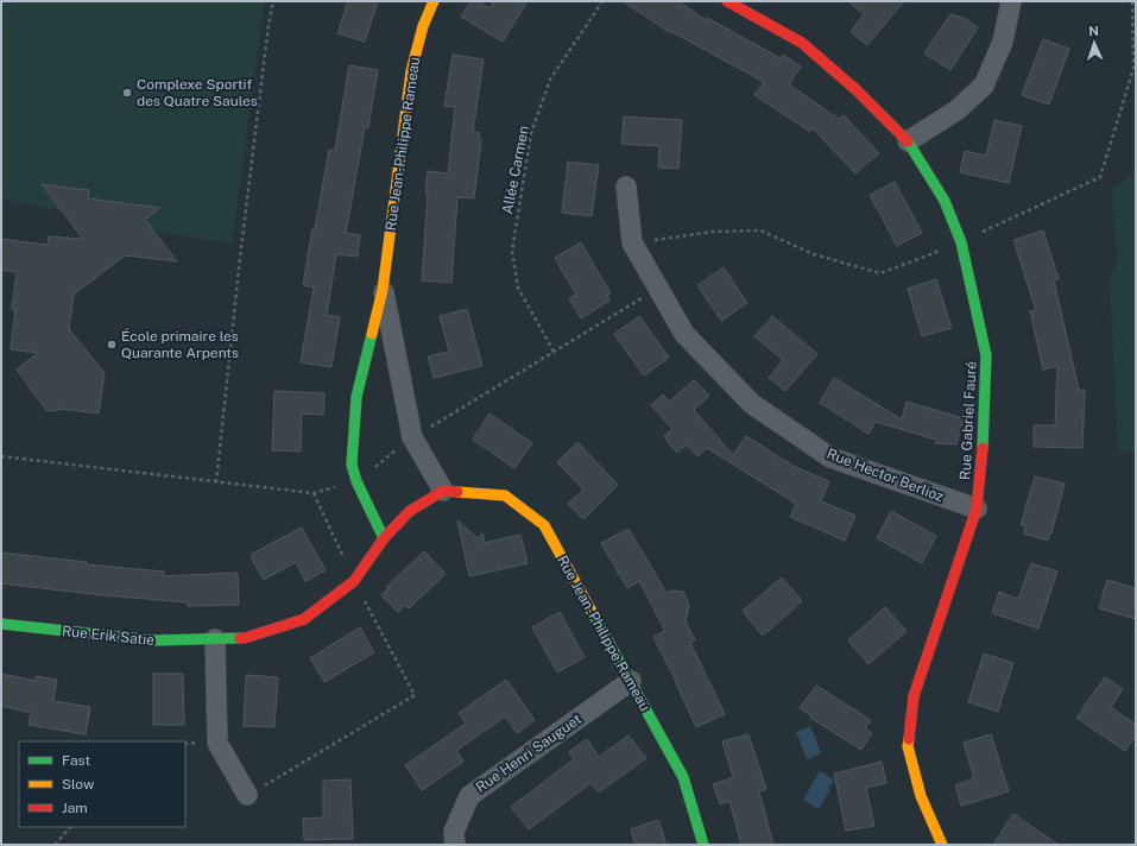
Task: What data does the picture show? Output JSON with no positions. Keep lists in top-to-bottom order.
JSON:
{
  "streets": {
    "street": [
      "Rue Jean-Philippe Rameau",
      "Rue Gabriel Fauré",
      "Rue Hector Berlioz",
      "Rue Erik Satie",
      "Rue Henri Sauguet"
    ],
    "path": ["Allée Carmen"]
  },
  "crossings": [
    ["Rue Jean-Philippe Rameau", "Rue Erik Satie"],
    ["Rue Jean-Philippe Rameau", "Rue Henri Sauguet"],
    ["Rue Gabriel Fauré", "Rue Hector Berlioz"]
  ],
  "places": ["Complexe Sportif des Quatre Saules", "École primaire les Quarante Arpents"],
  "legend": ["Fast", "Slow", "Jam"],
  "north": "top"
}
